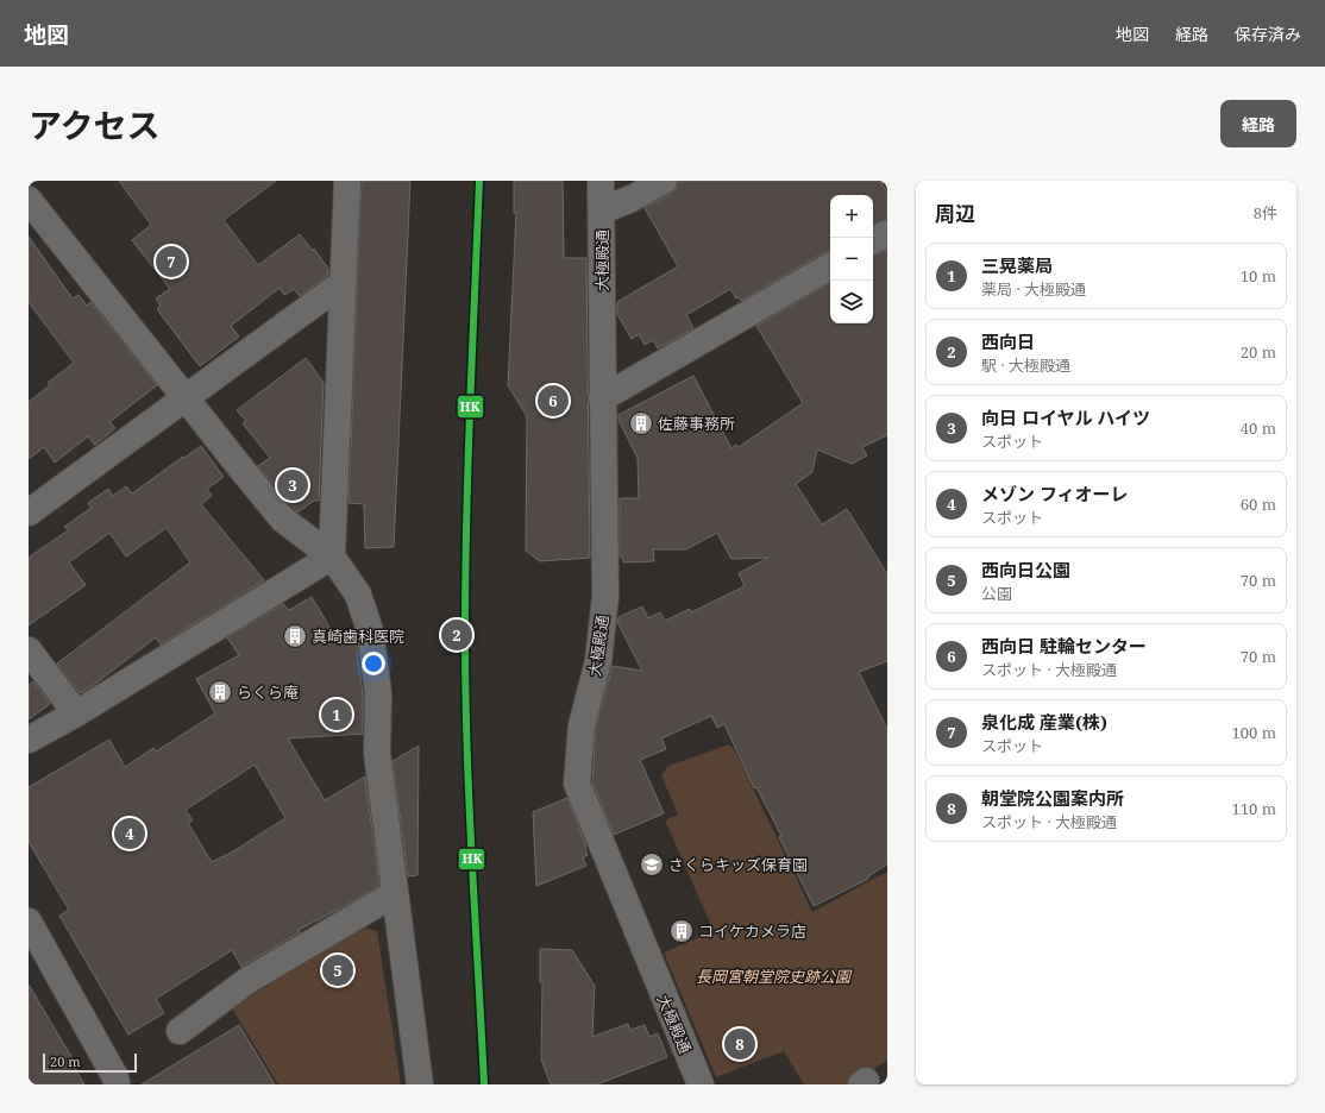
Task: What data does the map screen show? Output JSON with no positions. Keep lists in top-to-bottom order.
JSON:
{
  "streets": {
    "street": ["大極殿通"]
  },
  "parks": ["長岡宮朝堂院史跡公園"],
  "places": {
    "building": [
      "佐藤事務所",
      "真崎歯科医院",
      "らくら庵",
      "コイケカメラ店"
    ],
    "school or university": ["さくらキッズ保育園"]
  },
  "lines": ["transit line HK"],
  "scale_bar": "20 m",
  "page": {
    "header": "地図",
    "nav": ["地図", "経路", "保存済み"],
    "title": "アクセス",
    "buttons": "経路",
    "heading": ["周辺", "8件"],
    "map_buttons": ["+", "−"],
    "list": [
      {
        "mark": "1",
        "name": "三晃薬局",
        "note": "薬局 · 大極殿通",
        "value": "10 m"
      },
      {
        "mark": "2",
        "name": "西向日",
        "note": "駅 · 大極殿通",
        "value": "20 m"
      },
      {
        "mark": "3",
        "name": "向日 ロイヤル ハイツ",
        "note": "スポット",
        "value": "40 m"
      },
      {
        "mark": "4",
        "name": "メゾン フィオーレ",
        "note": "スポット",
        "value": "60 m"
      },
      {
        "mark": "5",
        "name": "西向日公園",
        "note": "公園",
        "value": "70 m"
      },
      {
        "mark": "6",
        "name": "西向日 駐輪センター",
        "note": "スポット · 大極殿通",
        "value": "70 m"
      },
      {
        "mark": "7",
        "name": "泉化成 産業(株)",
        "note": "スポット",
        "value": "100 m"
      },
      {
        "mark": "8",
        "name": "朝堂院公園案内所",
        "note": "スポット · 大極殿通",
        "value": "110 m"
      }
    ],
    "pins": [
      "7",
      "6",
      "3",
      "2",
      "1",
      "4",
      "5",
      "8"
    ],
    "scale": "20 m"
  }
}
